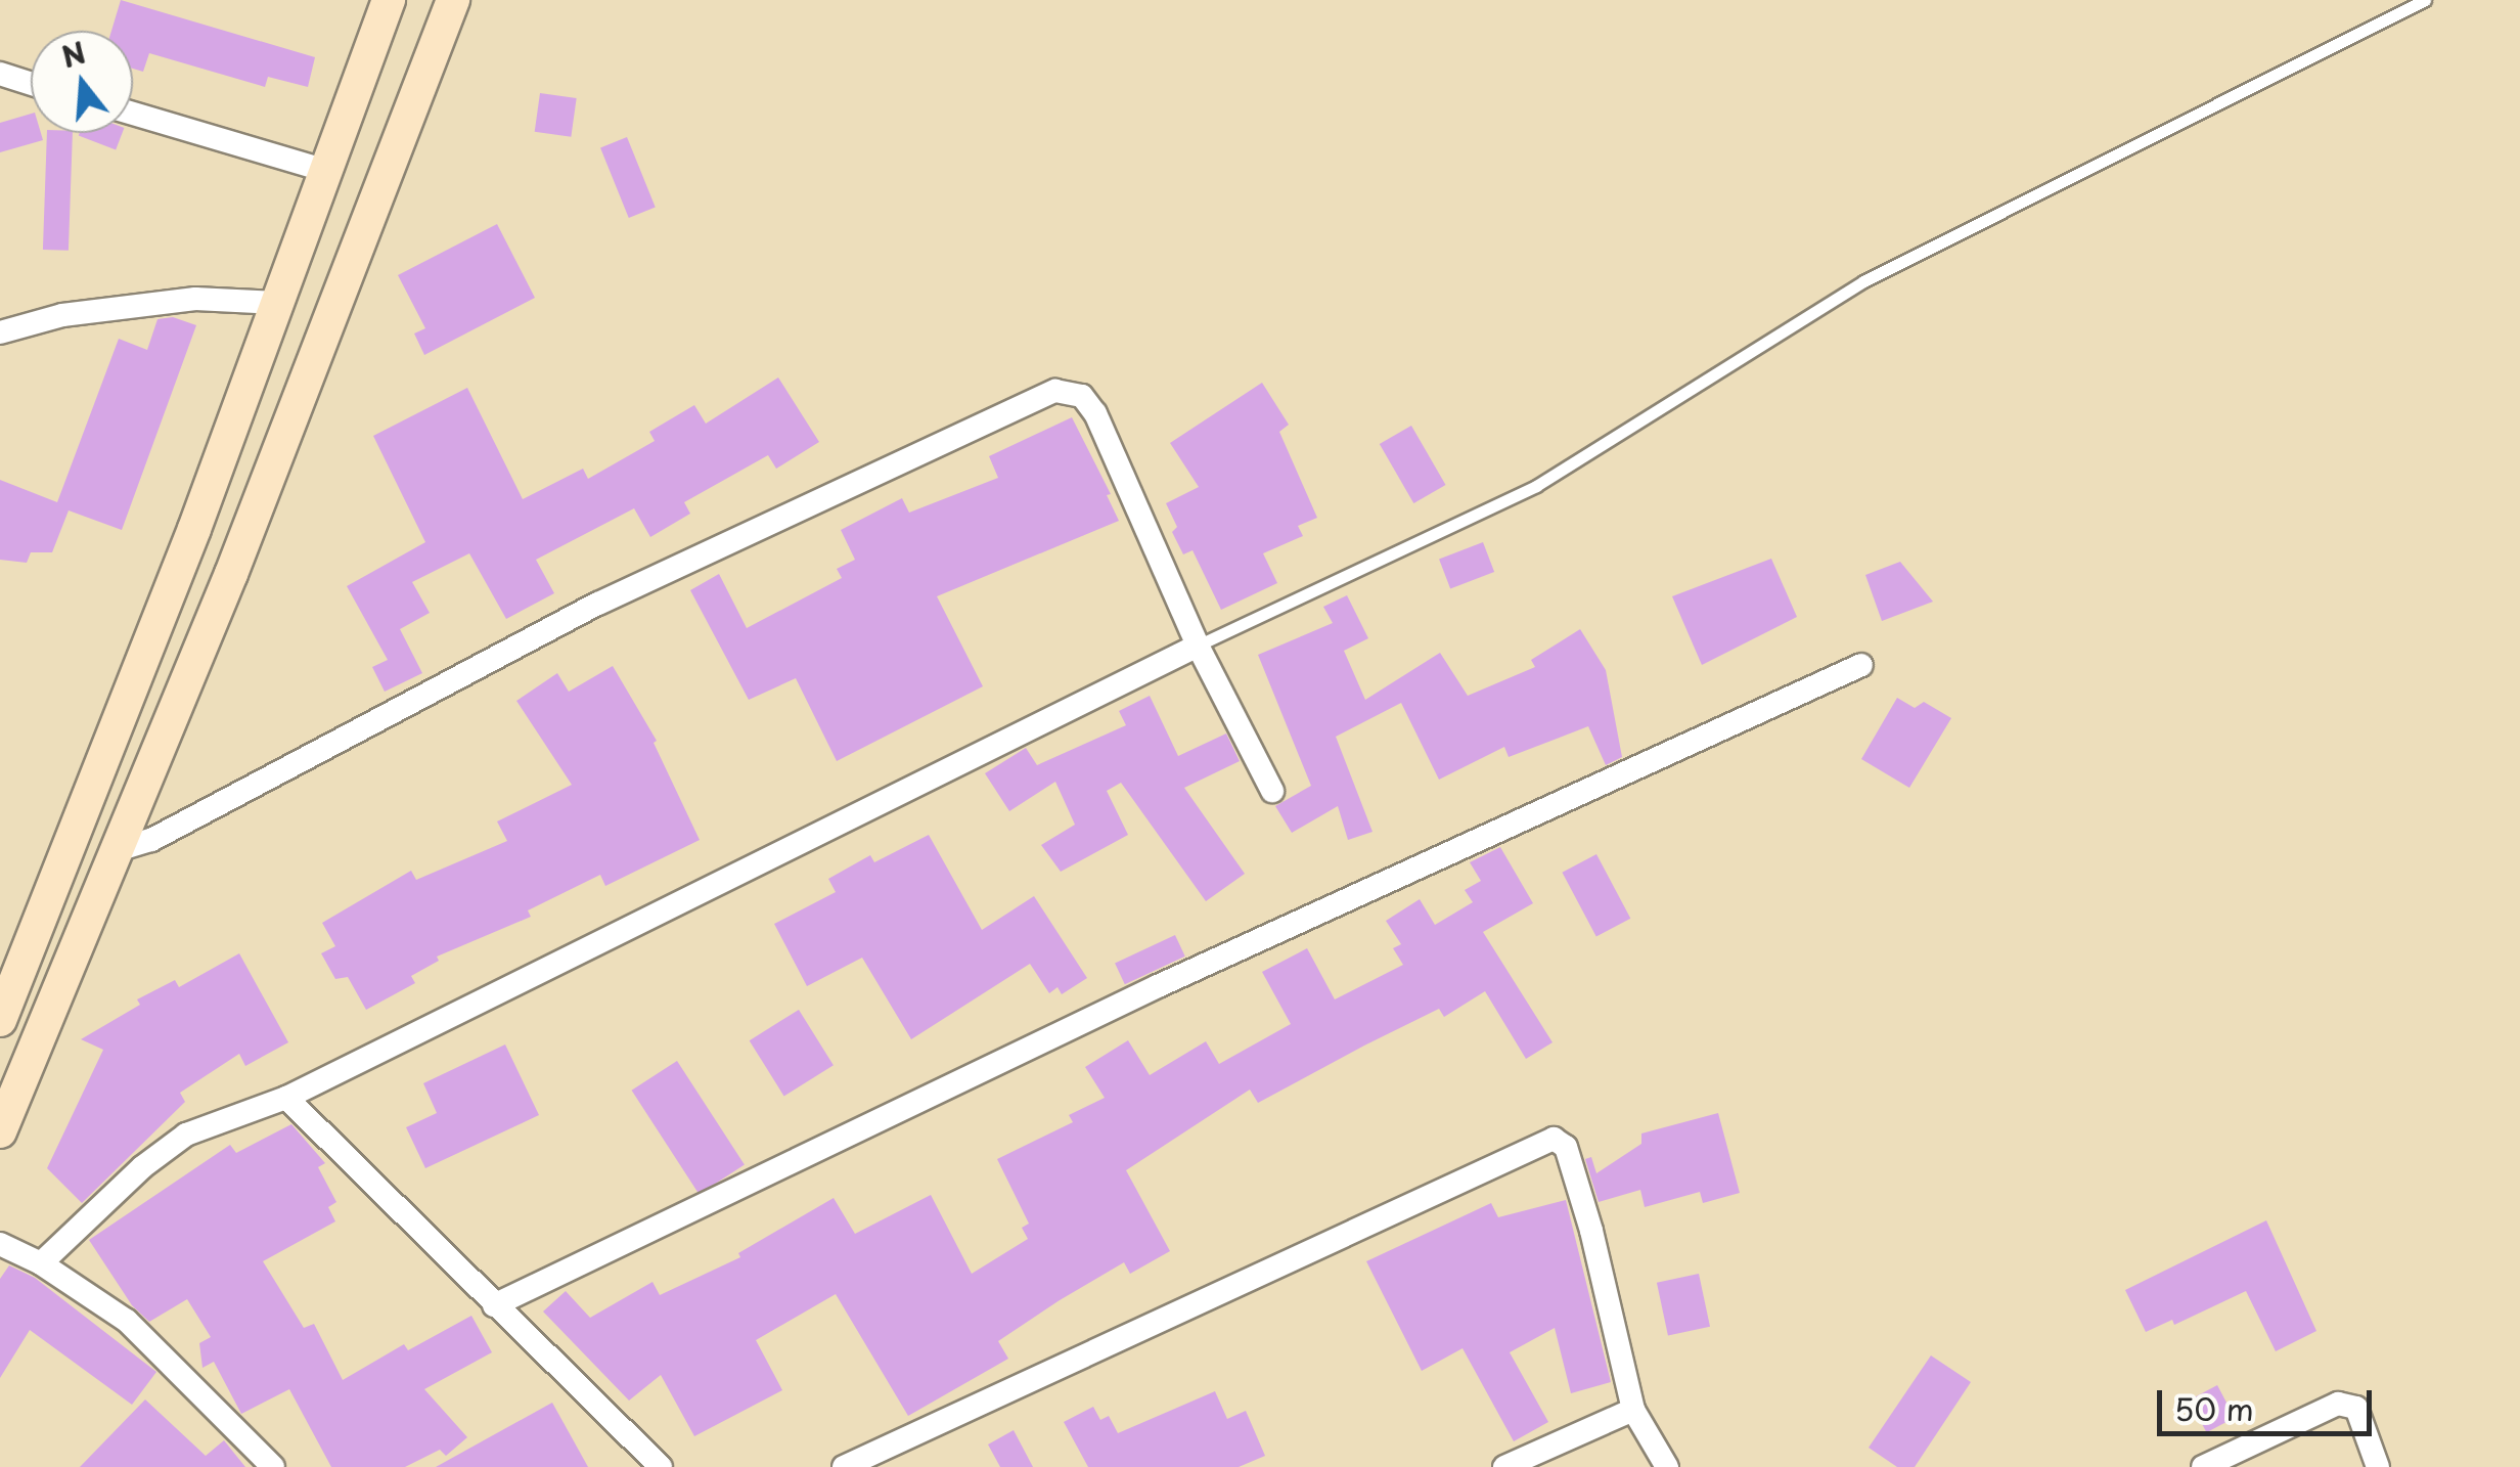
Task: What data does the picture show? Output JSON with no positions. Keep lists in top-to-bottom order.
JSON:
{
  "scale_bar": "50 m",
  "north": "top"
}
